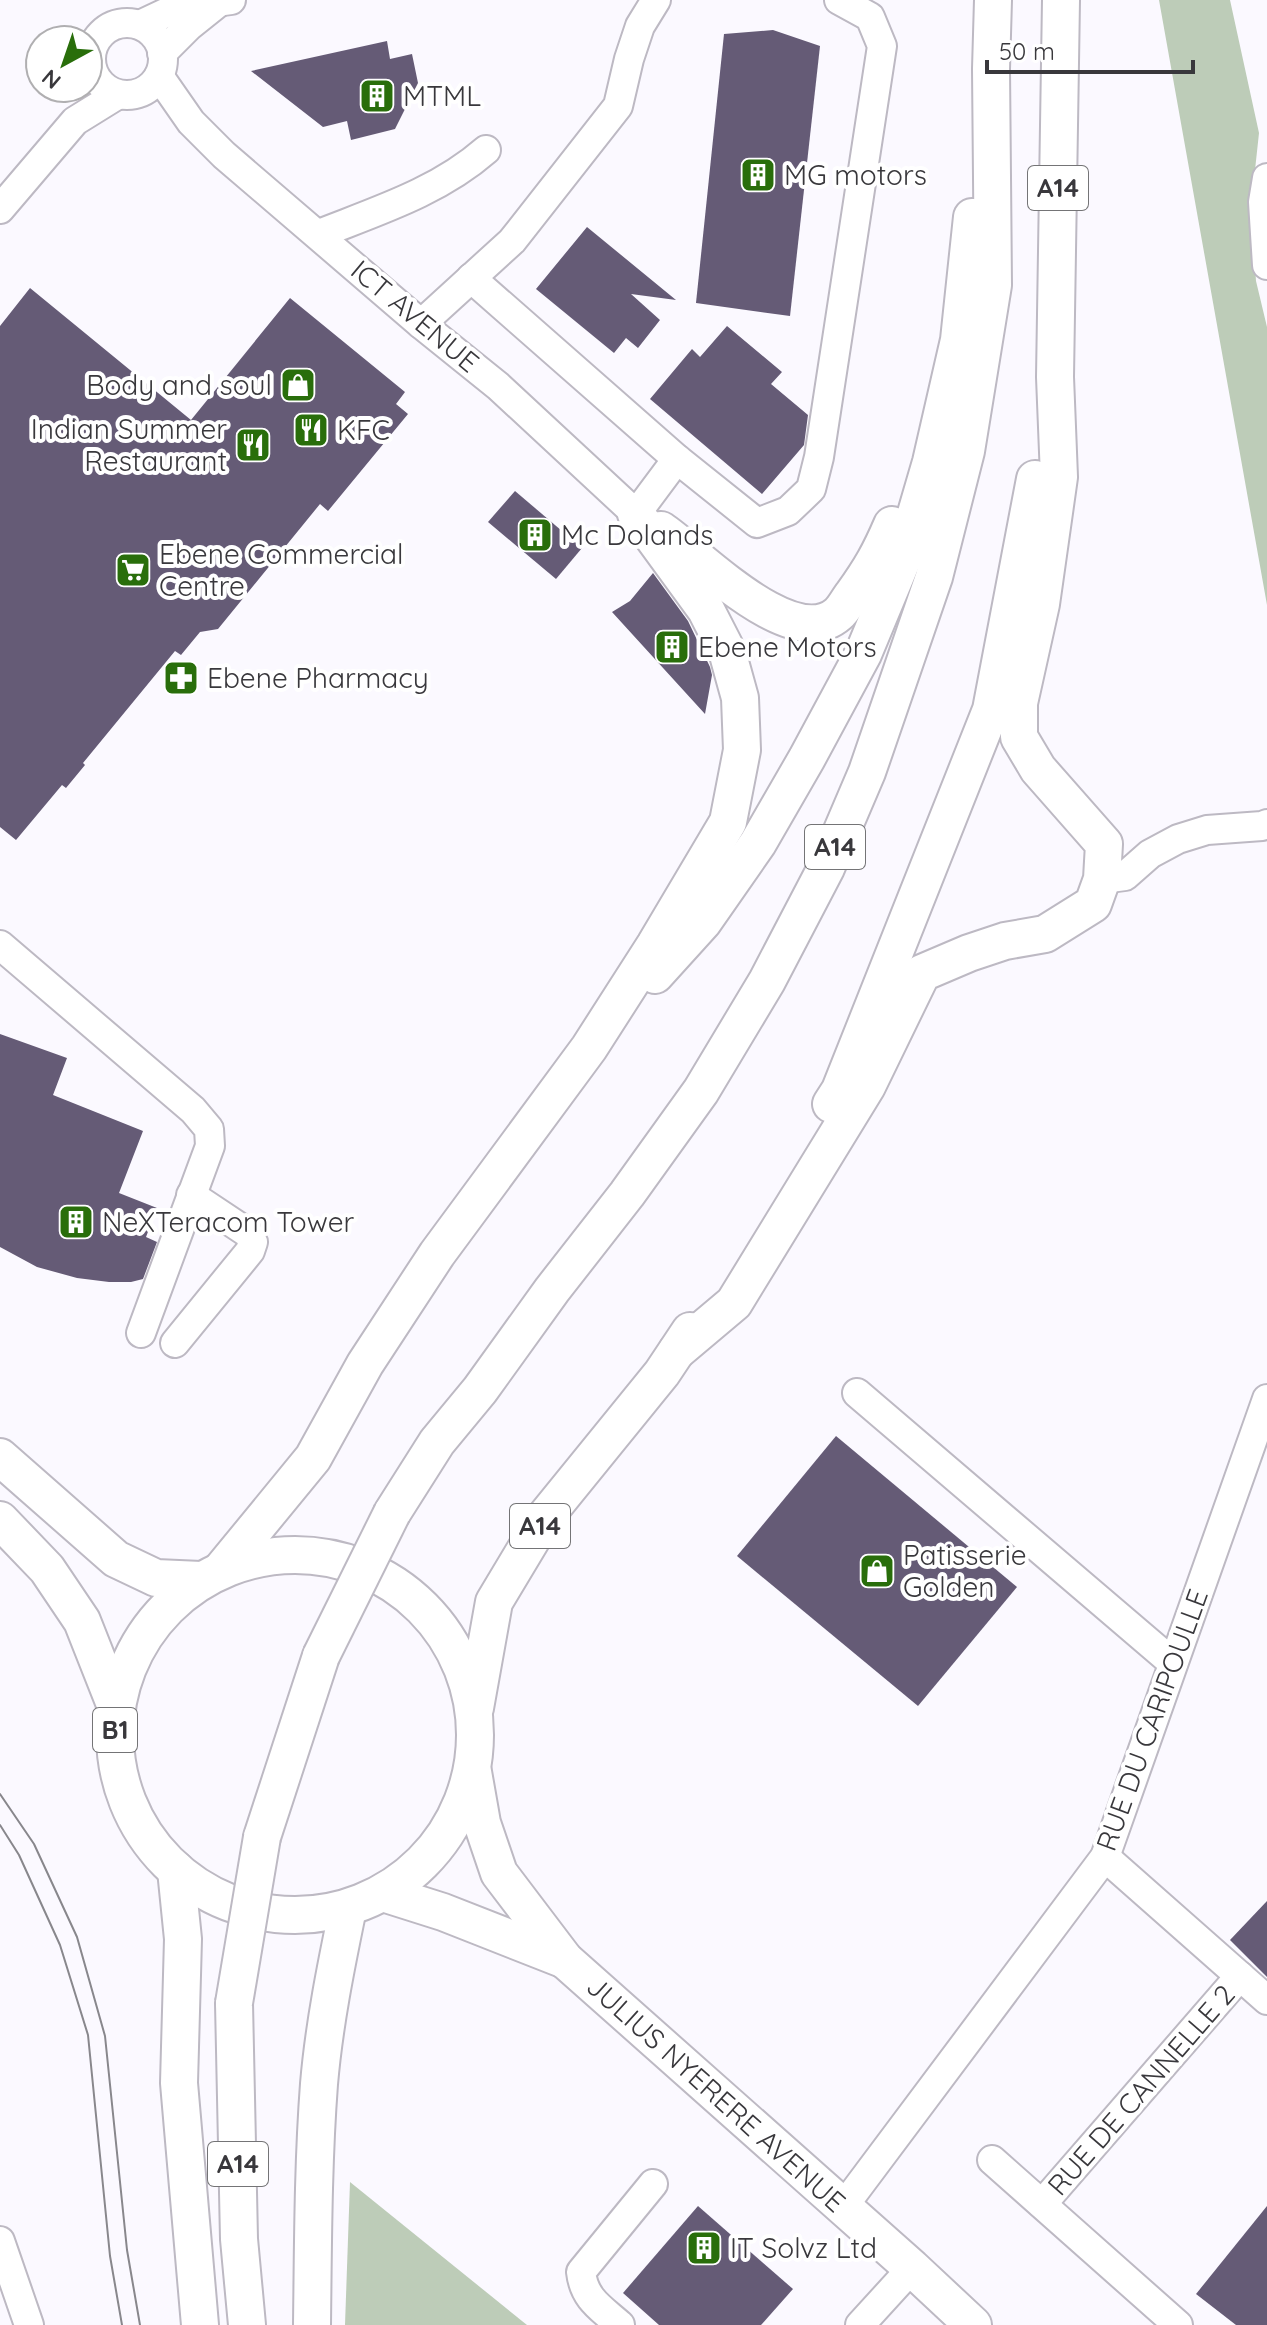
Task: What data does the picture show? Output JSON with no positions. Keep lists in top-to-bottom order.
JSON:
{
  "streets": {
    "main road": ["A14", "B1", "JULIUS NYERERE AVENUE"],
    "street": ["ICT AVENUE", "RUE DU CARIPOULLE", "RUE DE CANNELLE 2"]
  },
  "crossings": [
    ["A14", "JULIUS NYERERE AVENUE"],
    ["RUE DU CARIPOULLE", "JULIUS NYERERE AVENUE"]
  ],
  "places": {
    "building": [
      "MTML",
      "MG motors",
      "Mc Dolands",
      "Ebene Motors",
      "NeXTeracom Tower",
      "IT Solvz Ltd"
    ],
    "shop": ["Body and soul", "Patisserie Golden"],
    "restaurant": ["KFC", "Indian Summer Restaurant"],
    "supermarket": ["Ebene Commercial Centre"],
    "pharmacy": ["Ebene Pharmacy"]
  },
  "scale_bar": "50 m",
  "north": "bottom left"
}
